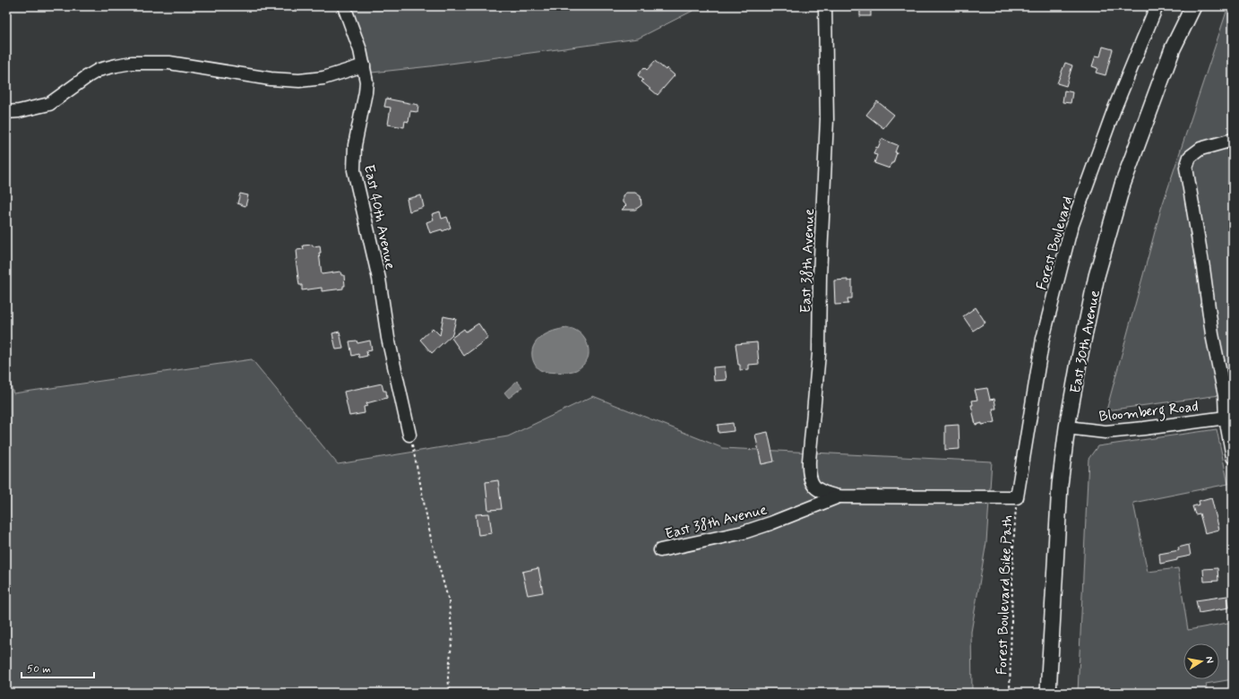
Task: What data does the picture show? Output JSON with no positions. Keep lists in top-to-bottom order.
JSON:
{
  "streets": {
    "main road": ["East 30th Avenue"],
    "street": [
      "East 40th Avenue",
      "Forest Boulevard",
      "East 38th Avenue",
      "Bloomberg Road"
    ],
    "path": ["Forest Boulevard Bike Path"]
  },
  "crossings": [
    ["Forest Boulevard", "East 38th Avenue"],
    ["Forest Boulevard", "Forest Boulevard Bike Path"],
    ["East 38th Avenue", "Forest Boulevard Bike Path"],
    ["East 30th Avenue", "Bloomberg Road"]
  ],
  "scale_bar": "50 m",
  "north": "right"
}
